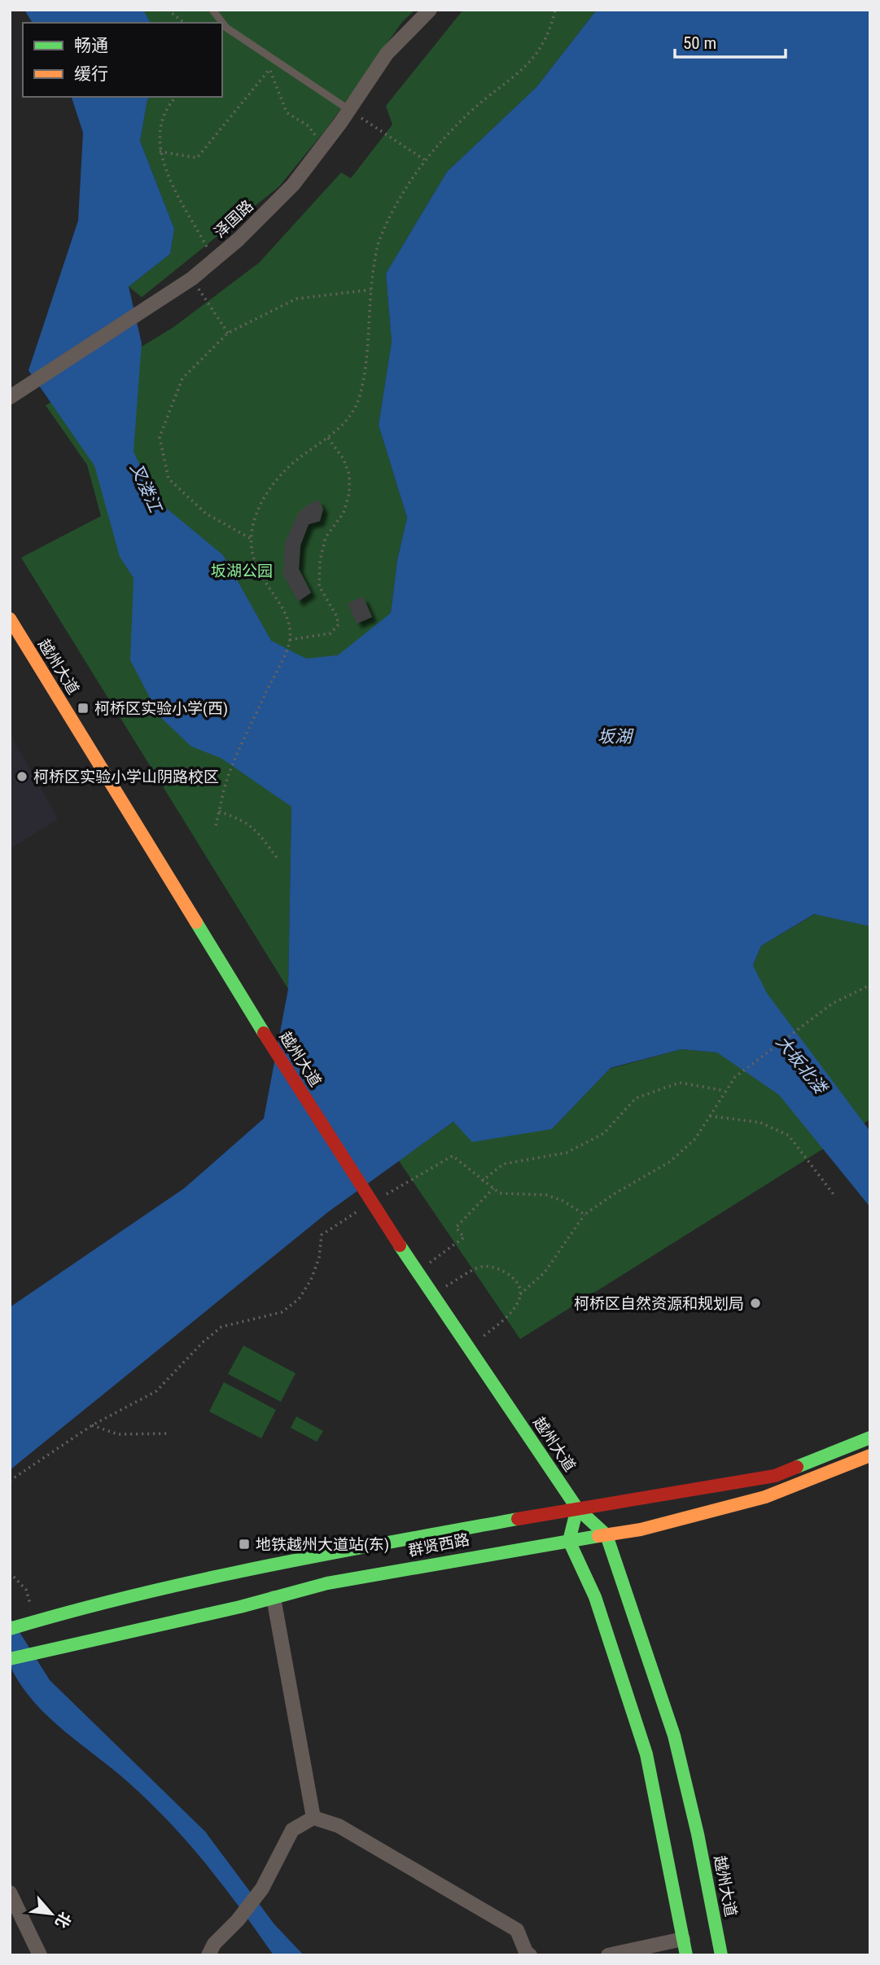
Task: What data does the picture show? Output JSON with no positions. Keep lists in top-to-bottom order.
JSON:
{
  "streets": {
    "main road": ["越州大道", "群贤西路"],
    "street": ["泽国路"]
  },
  "crossings": [
    ["越州大道", "群贤西路"]
  ],
  "water": ["叉溇江", "坂湖", "大坂北溇"],
  "parks": ["坂湖公园"],
  "places": {
    "transit": ["柯桥区实验小学(西)", "地铁越州大道站(东)"],
    "other": ["柯桥区实验小学山阴路校区", "柯桥区自然资源和规划局"]
  },
  "legend": ["畅通", "缓行"],
  "scale_bar": "50 m",
  "north": "bottom right"
}
